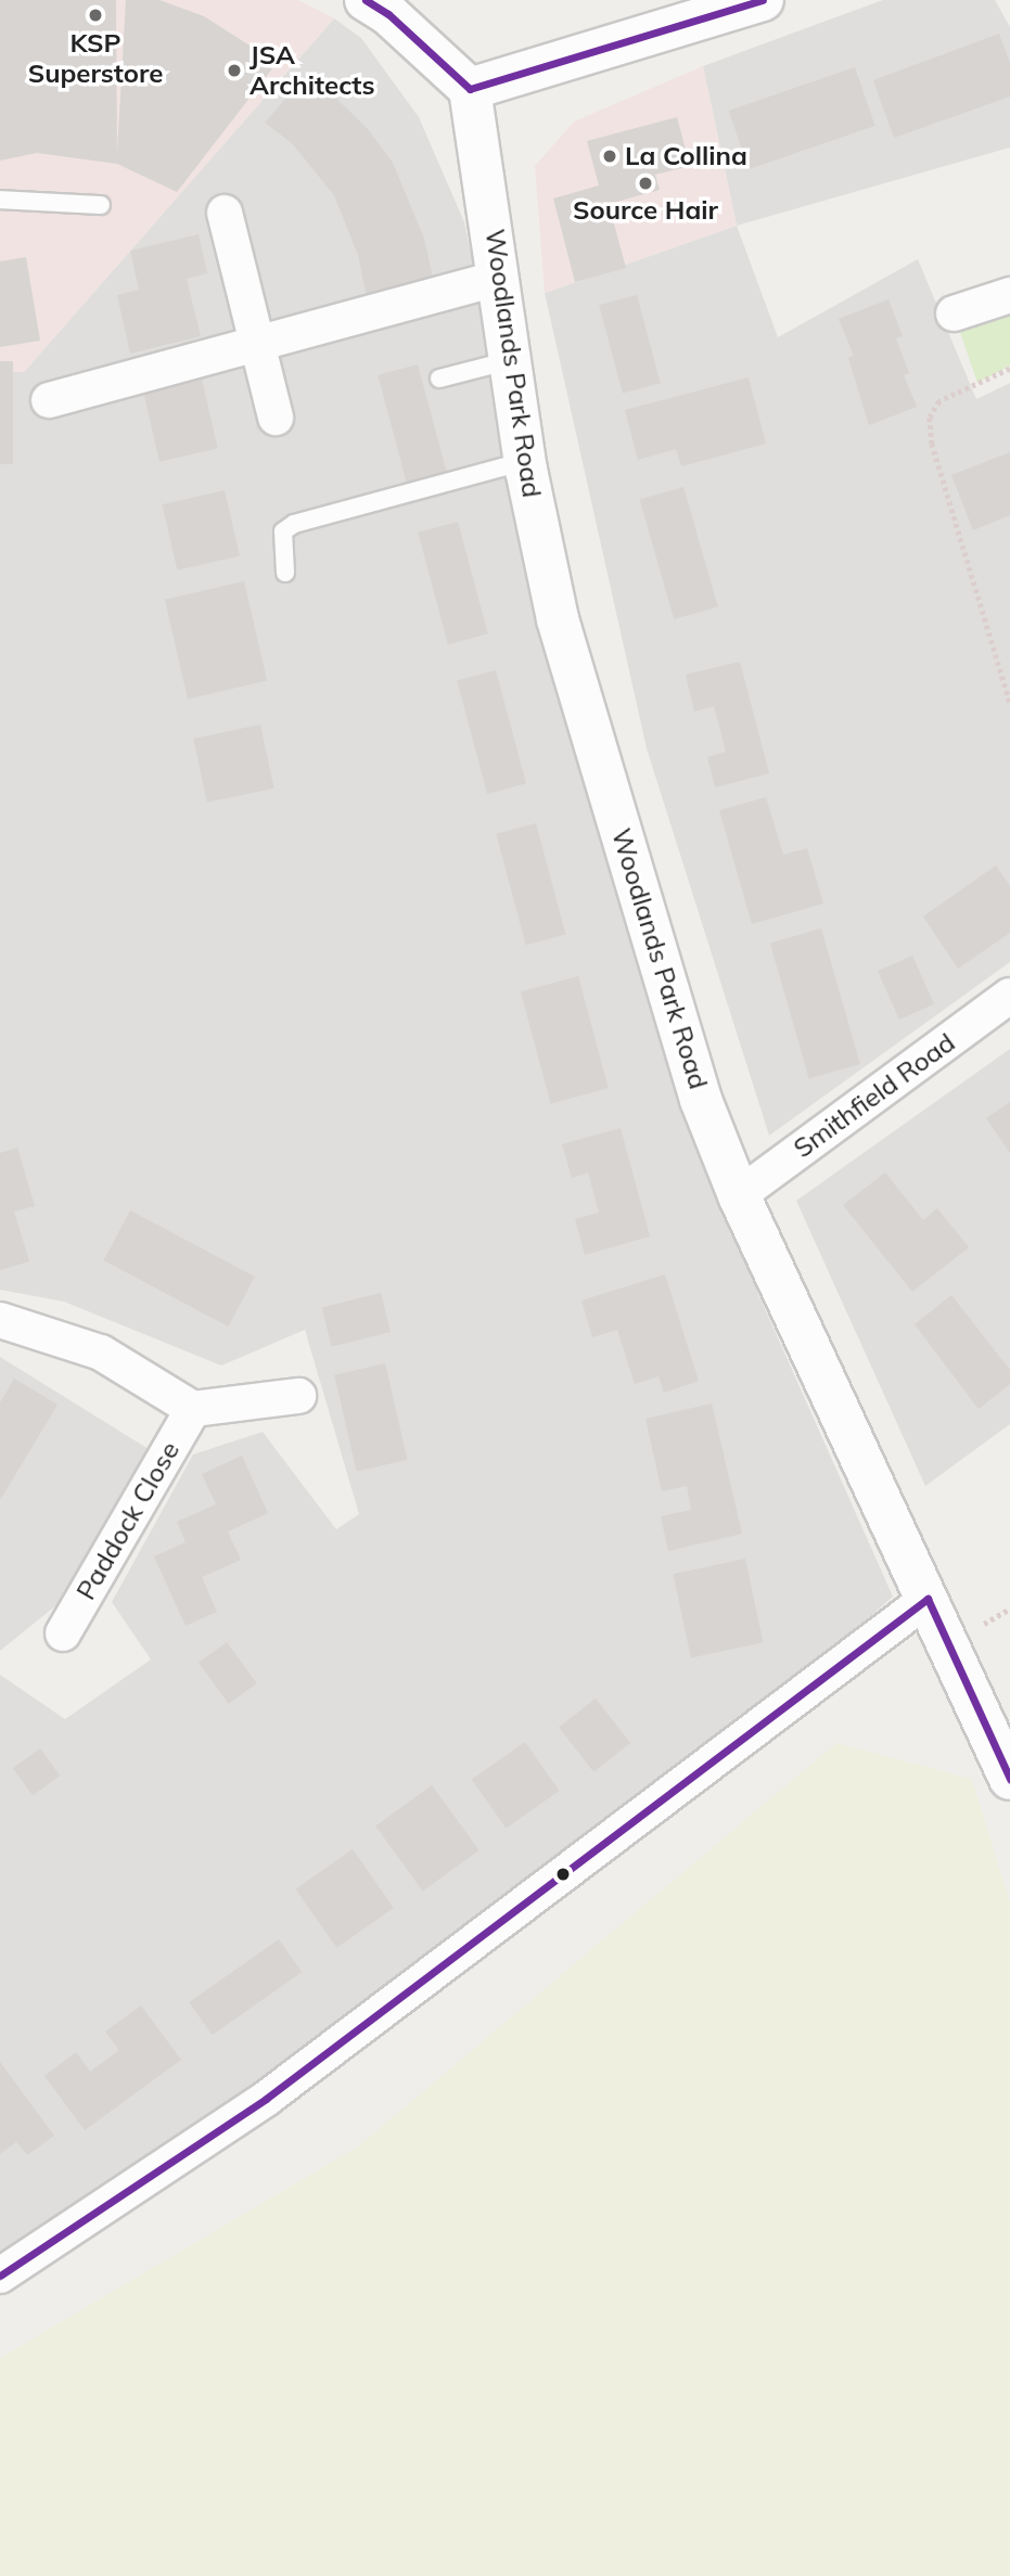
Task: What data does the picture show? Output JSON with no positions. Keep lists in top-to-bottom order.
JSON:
{
  "streets": {
    "street": ["Woodlands Park Road", "Smithfield Road", "Paddock Close"]
  },
  "crossings": [
    ["Woodlands Park Road", "Smithfield Road"]
  ],
  "places": [
    "KSP Superstore",
    "JSA Architects",
    "La Collina",
    "Source Hair"
  ]
}
